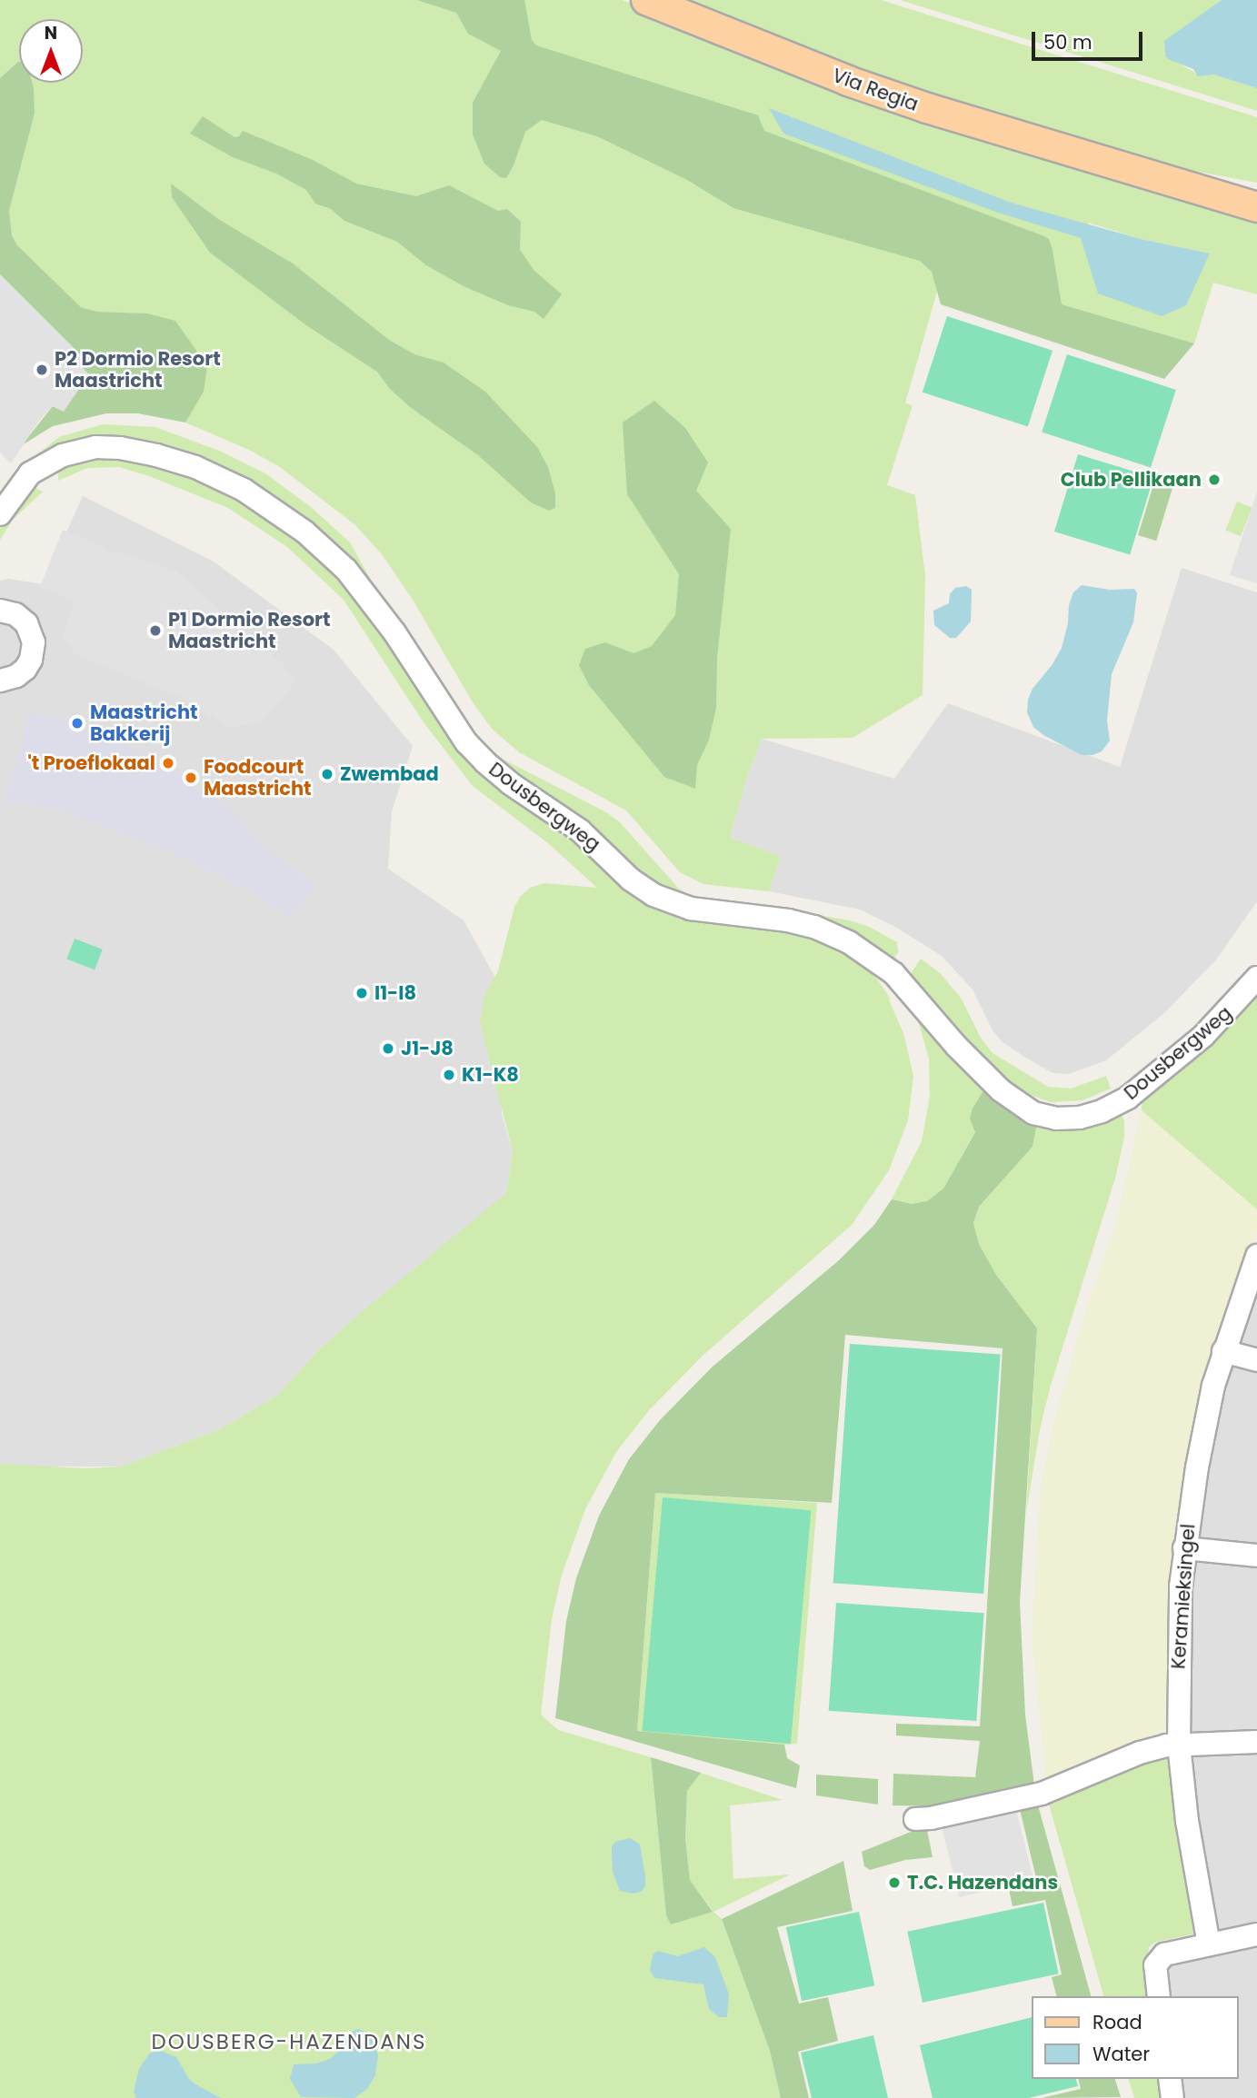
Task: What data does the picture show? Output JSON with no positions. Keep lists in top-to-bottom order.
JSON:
{
  "streets": {
    "main road": ["Via Regia"],
    "street": ["Dousbergweg", "Keramieksingel"]
  },
  "districts": ["DOUSBERG-HAZENDANS"],
  "places": [
    "P2 Dormio Resort Maastricht",
    "Club Pellikaan",
    "P1 Dormio Resort Maastricht",
    "Maastricht Bakkerij",
    "'t Proeflokaal",
    "Zwembad",
    "Foodcourt Maastricht",
    "I1-I8",
    "J1-J8",
    "K1-K8",
    "T.C. Hazendans"
  ],
  "legend": ["Road", "Water"],
  "scale_bar": "50 m",
  "north": "top"
}
